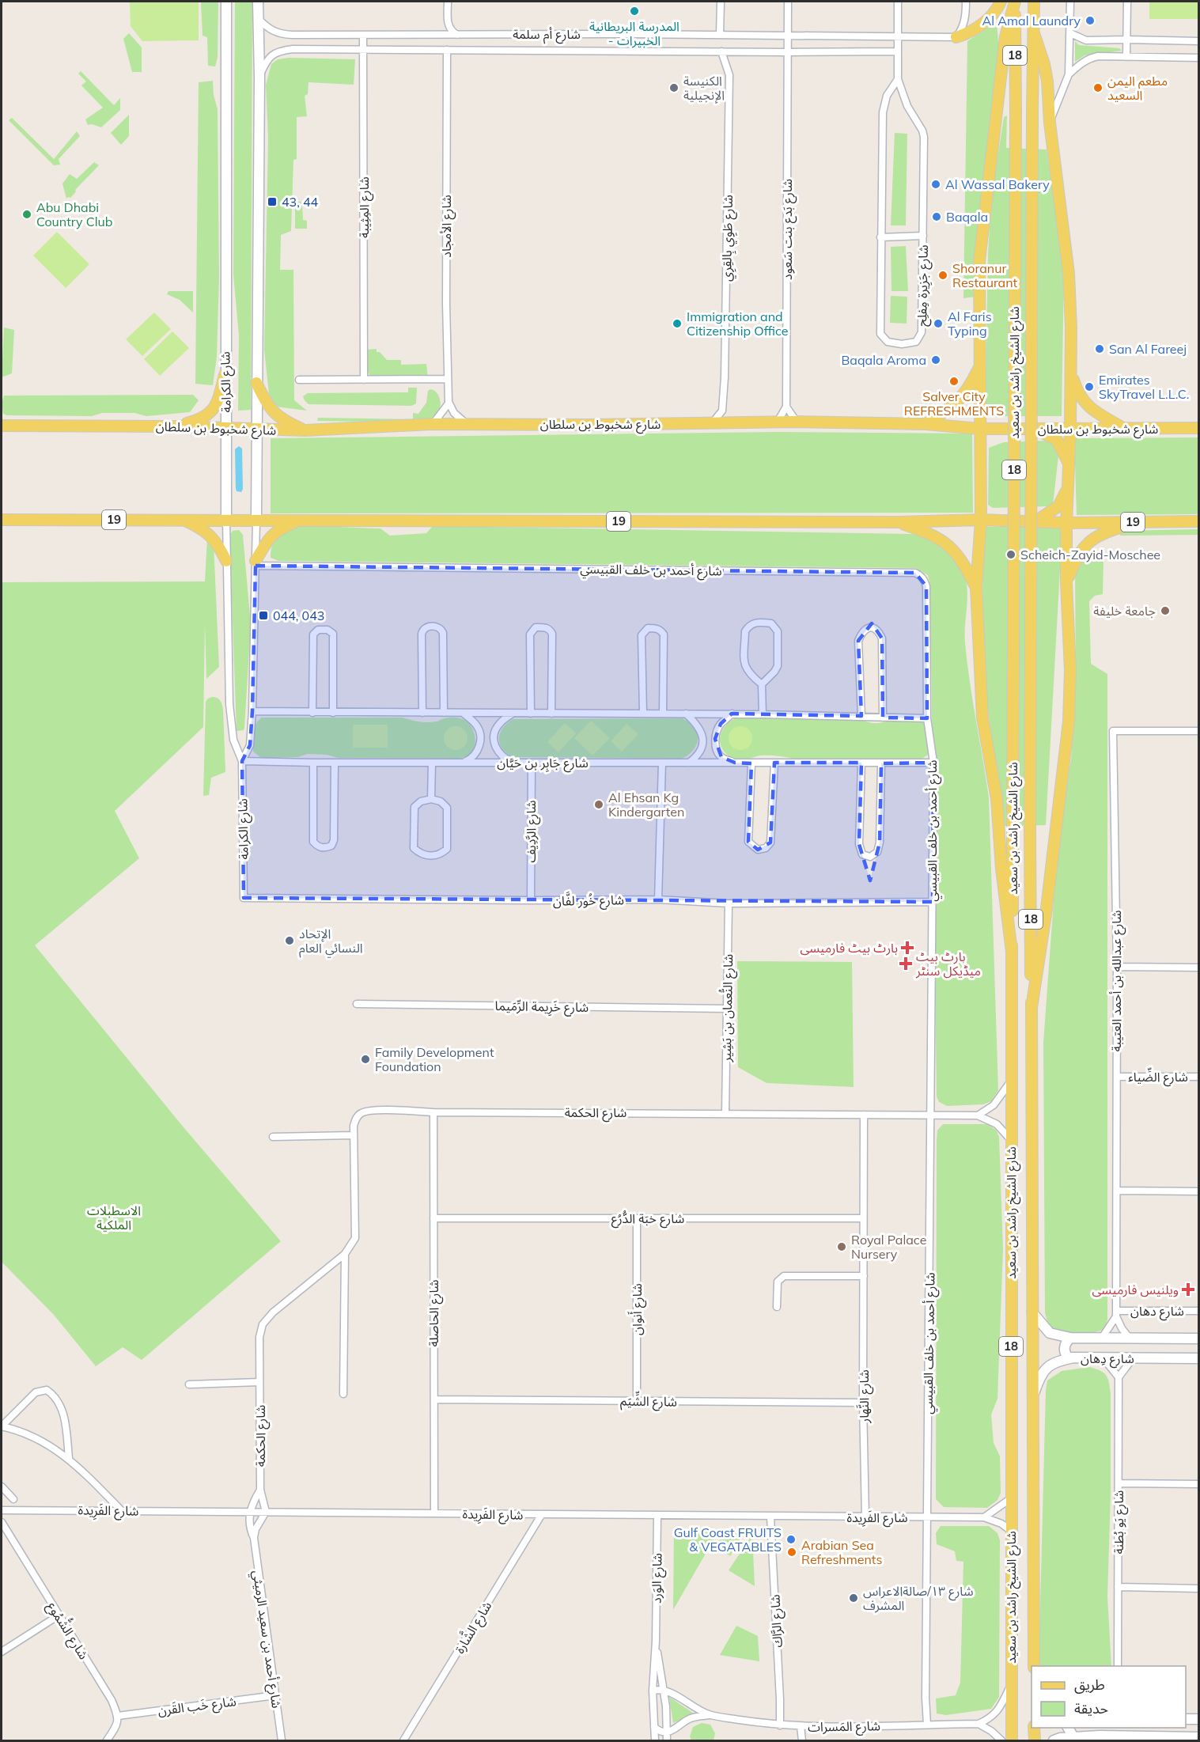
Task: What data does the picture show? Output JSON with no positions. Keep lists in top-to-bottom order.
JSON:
{
  "streets": {
    "main road": [
      "18",
      "شارع الشيخ راشد بن سعيد",
      "شارع الكرامة",
      "شارع شخبوط بن سلطان",
      "19",
      "شارع دِهان"
    ],
    "street": [
      "شارع أم سلمة",
      "شارع المِثِيبة",
      "شارع الأمجاد",
      "شارع بَدع بنت سَعود",
      "شارع طَوِي بِالقِرِي",
      "شارع جَزِيرة مِفلِح",
      "شارع أحمد بن خلف القبيسي",
      "شارع جَابِر بن حَيَّان",
      "شارع الرَّدِيف",
      "شارع خُور لفَّان",
      "شارع عبدالله بن أحمد العتيبة",
      "شارع خَرِيمة الرِّمَيما",
      "شارع النُّعمان بن بَشِير",
      "شارع الضِّياء",
      "شارع الحكمة",
      "شارع خبَة الدُّرُع",
      "شارع أَنوان",
      "شارع دهان",
      "شارع الحاصلة",
      "شارع النَّهار",
      "شارع الشِّيَم",
      "شارع الفَرِيدة",
      "شارع يَو بُطنة",
      "شارع الوَرد",
      "شارع الرَّاك",
      "شارع الشَّارة",
      "شارع الشُّمُوع",
      "شارع أحمد بن سعيد الرميثي",
      "شارع خَب القَرن",
      "شارع المَسرات"
    ]
  },
  "crossings": [
    ["شارع أم سلمة", "شارع المِثِيبة"],
    ["شارع أم سلمة", "شارع الأمجاد"],
    ["شارع أم سلمة", "شارع بَدع بنت سَعود"],
    ["شارع أم سلمة", "شارع طَوِي بِالقِرِي"],
    ["شارع أم سلمة", "شارع جَزِيرة مِفلِح"],
    ["شارع أم سلمة", "شارع الكرامة"],
    ["شارع بَدع بنت سَعود", "شارع شخبوط بن سلطان"],
    ["شارع طَوِي بِالقِرِي", "شارع شخبوط بن سلطان"],
    ["شارع الشيخ راشد بن سعيد", "شارع الحكمة"],
    ["شارع الشيخ راشد بن سعيد", "شارع دِهان"],
    ["شارع الشيخ راشد بن سعيد", "شارع الفَرِيدة"],
    ["شارع الكرامة", "شارع شخبوط بن سلطان"],
    ["شارع الكرامة", "19"],
    ["شارع الكرامة", "شارع أحمد بن خلف القبيسي"],
    ["شارع الكرامة", "شارع جَابِر بن حَيَّان"],
    ["شارع الكرامة", "شارع خُور لفَّان"],
    ["شارع شخبوط بن سلطان", "19"],
    ["شارع أحمد بن خلف القبيسي", "شارع جَابِر بن حَيَّان"],
    ["شارع أحمد بن خلف القبيسي", "شارع خُور لفَّان"],
    ["شارع أحمد بن خلف القبيسي", "شارع الحكمة"],
    ["شارع أحمد بن خلف القبيسي", "شارع الفَرِيدة"],
    ["شارع أحمد بن خلف القبيسي", "شارع المَسرات"],
    ["شارع جَابِر بن حَيَّان", "شارع الرَّدِيف"],
    ["شارع الرَّدِيف", "شارع خُور لفَّان"],
    ["شارع خُور لفَّان", "شارع النُّعمان بن بَشِير"],
    ["شارع عبدالله بن أحمد العتيبة", "شارع الضِّياء"],
    ["شارع عبدالله بن أحمد العتيبة", "شارع دهان"],
    ["شارع خَرِيمة الرِّمَيما", "شارع النُّعمان بن بَشِير"],
    ["شارع النُّعمان بن بَشِير", "شارع الحكمة"],
    ["شارع الحكمة", "شارع الحاصلة"],
    ["شارع الحكمة", "شارع النَّهار"],
    ["شارع الحكمة", "شارع الفَرِيدة"],
    ["شارع الحكمة", "شارع أحمد بن سعيد الرميثي"],
    ["شارع خبَة الدُّرُع", "شارع أَنوان"],
    ["شارع خبَة الدُّرُع", "شارع الحاصلة"],
    ["شارع خبَة الدُّرُع", "شارع النَّهار"],
    ["شارع أَنوان", "شارع الشِّيَم"],
    ["شارع الحاصلة", "شارع الشِّيَم"],
    ["شارع الحاصلة", "شارع الفَرِيدة"],
    ["شارع النَّهار", "شارع الشِّيَم"],
    ["شارع النَّهار", "شارع الفَرِيدة"],
    ["شارع الفَرِيدة", "شارع الوَرد"],
    ["شارع الفَرِيدة", "شارع الرَّاك"],
    ["شارع الفَرِيدة", "شارع الشَّارة"],
    ["شارع الفَرِيدة", "شارع أحمد بن سعيد الرميثي"],
    ["شارع الوَرد", "شارع المَسرات"],
    ["شارع الرَّاك", "شارع المَسرات"],
    ["شارع الشُّمُوع", "شارع خَب القَرن"],
    ["شارع أحمد بن سعيد الرميثي", "شارع خَب القَرن"]
  ],
  "parks": ["الاسطبلات الملكية"],
  "places": {
    "other": [
      "المدرسة البريطانية - الخبيرات",
      "Al Amal Laundry",
      "الكنيسة الإنجيلية",
      "مطعم اليمن السعيد",
      "Al Wassal Bakery",
      "Abu Dhabi Country Club",
      "Baqala",
      "Shoranur Restaurant",
      "Immigration and Citizenship Office",
      "Al Faris Typing",
      "San Al Fareej",
      "Baqala Aroma",
      "Salver City REFRESHMENTS",
      "Emirates SkyTravel L.L.C.",
      "Scheich-Zayid-Moschee",
      "جامعة خليفة",
      "Al Ehsan Kg Kindergarten",
      "الإتحاد النسائي العام",
      "Family Development Foundation",
      "Royal Palace Nursery",
      "Gulf Coast FRUITS & VEGATABLES",
      "Arabian Sea Refreshments",
      "شارع ١٣/صالةالاعراس المشرف"
    ],
    "transit": ["43, 44", "044, 043"],
    "health": ["ہارٹ بیٹ فارمیسی", "ہارٹ بیٹ میڈیکل سنٹر", "ویلنیس فارمیسی"]
  },
  "legend": ["طريق", "حديقة"]
}
